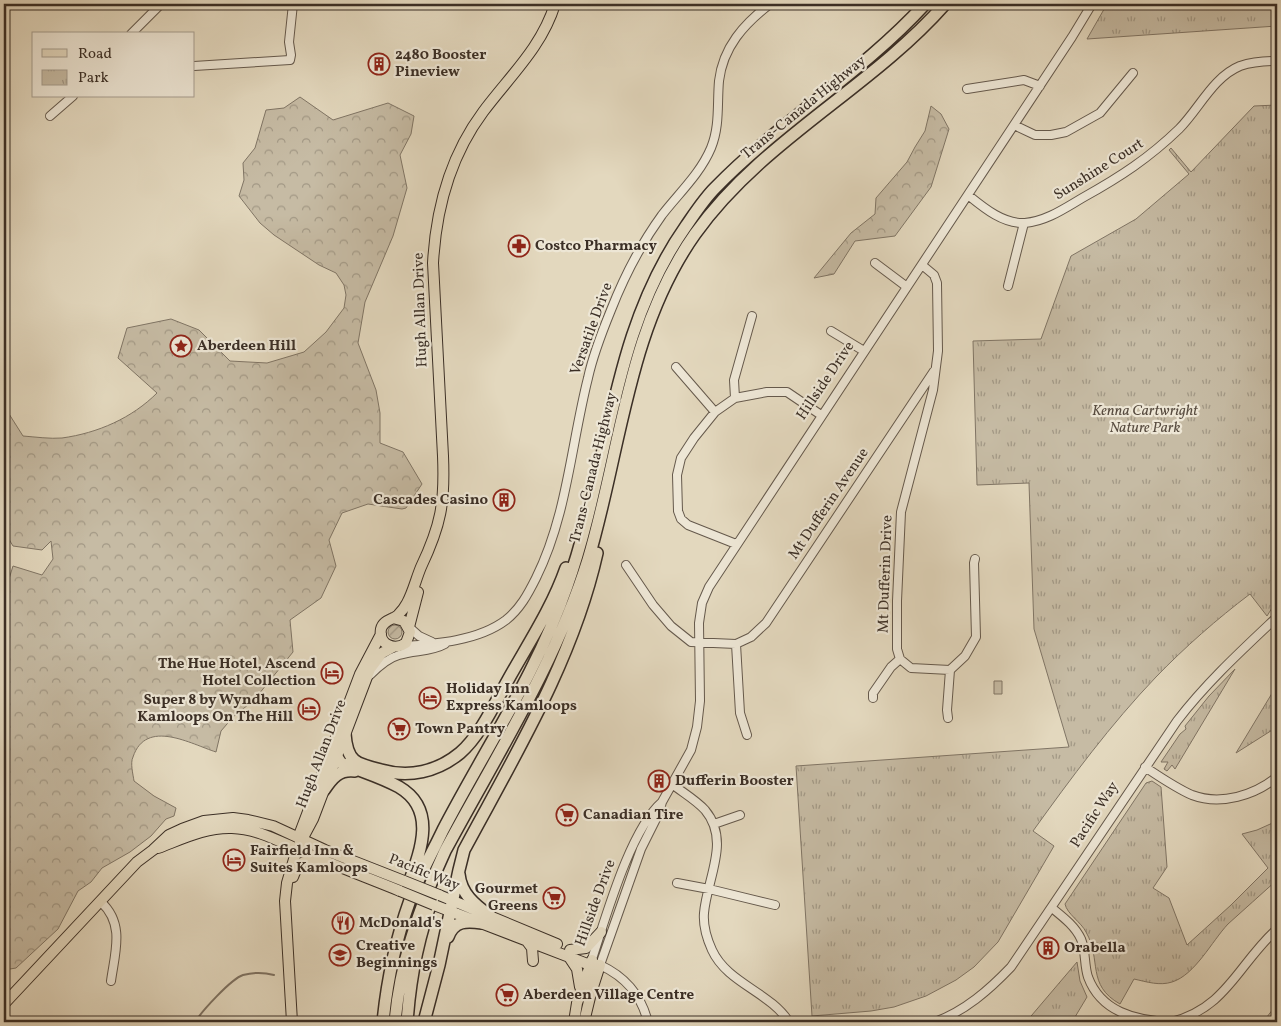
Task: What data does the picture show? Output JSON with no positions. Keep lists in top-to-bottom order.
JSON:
{
  "streets": {
    "highway": ["Trans-Canada Highway"],
    "main road": ["Hugh Allan Drive", "Hillside Drive", "Pacific Way"],
    "street": [
      "Sunshine Court",
      "Versatile Drive",
      "Mt Dufferin Avenue",
      "Mt Dufferin Drive"
    ]
  },
  "crossings": [
    ["Sunshine Court", "Hillside Drive"],
    ["Hugh Allan Drive", "Versatile Drive"],
    ["Hugh Allan Drive", "Pacific Way"],
    ["Hillside Drive", "Mt Dufferin Drive"],
    ["Hillside Drive", "Pacific Way"],
    ["Mt Dufferin Avenue", "Mt Dufferin Drive"]
  ],
  "parks": ["Kenna Cartwright Nature Park"],
  "places": {
    "building": [
      "2480 Booster Pineview",
      "Cascades Casino",
      "Dufferin Booster",
      "Orabella"
    ],
    "pharmacy": ["Costco Pharmacy"],
    "place": ["Aberdeen Hill"],
    "hotel": [
      "The Hue Hotel, Ascend Hotel Collection",
      "Holiday Inn Express Kamloops",
      "Super 8 by Wyndham Kamloops On The Hill",
      "Fairfield Inn & Suites Kamloops"
    ],
    "supermarket": [
      "Town Pantry",
      "Canadian Tire",
      "Gourmet Greens",
      "Aberdeen Village Centre"
    ],
    "restaurant": ["McDonald's"],
    "school or university": ["Creative Beginnings"]
  },
  "legend": ["Road", "Park"]
}
